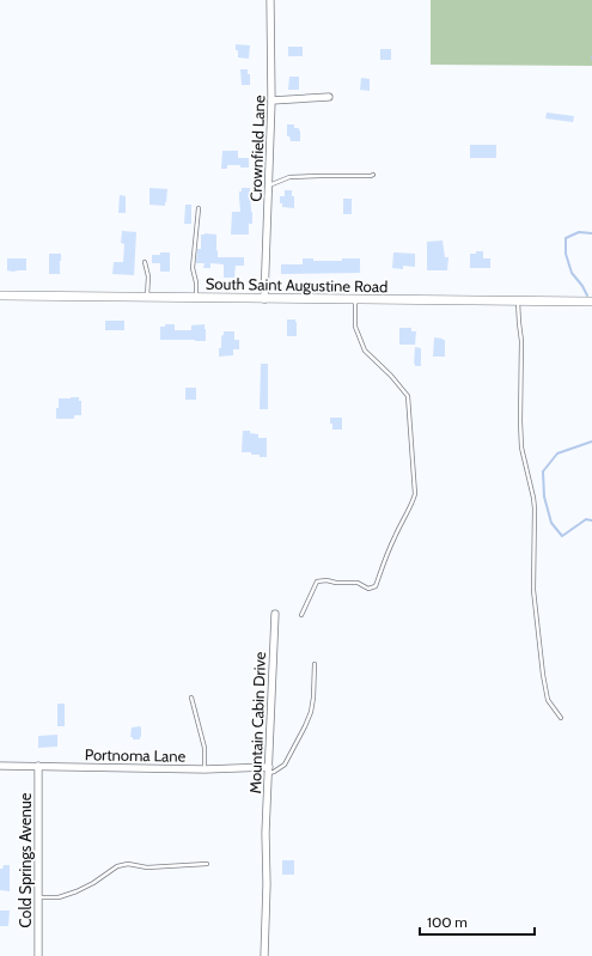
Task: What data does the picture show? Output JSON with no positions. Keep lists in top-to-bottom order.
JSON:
{
  "streets": {
    "street": [
      "Crownfield Lane",
      "South Saint Augustine Road",
      "Mountain Cabin Drive",
      "Portnoma Lane",
      "Cold Springs Avenue"
    ]
  },
  "crossings": [
    ["Crownfield Lane", "South Saint Augustine Road"],
    ["Mountain Cabin Drive", "Portnoma Lane"],
    ["Portnoma Lane", "Cold Springs Avenue"]
  ],
  "scale_bar": "100 m"
}
